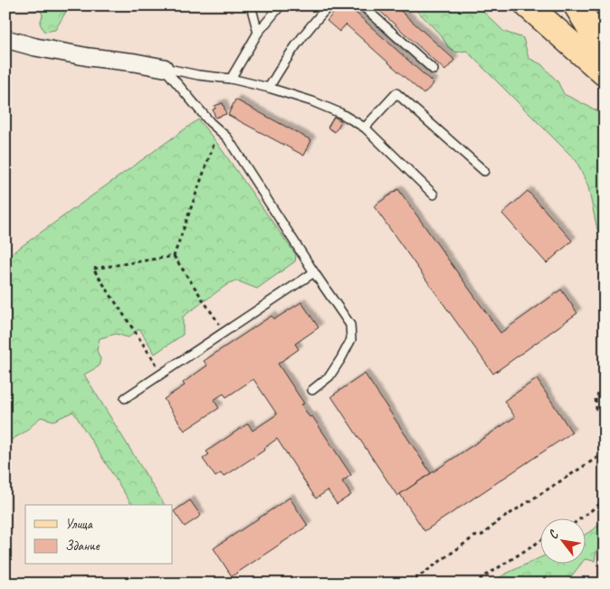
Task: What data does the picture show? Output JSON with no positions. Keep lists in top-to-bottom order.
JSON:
{
  "legend": ["Улица", "Здание"],
  "north": "top left"
}
